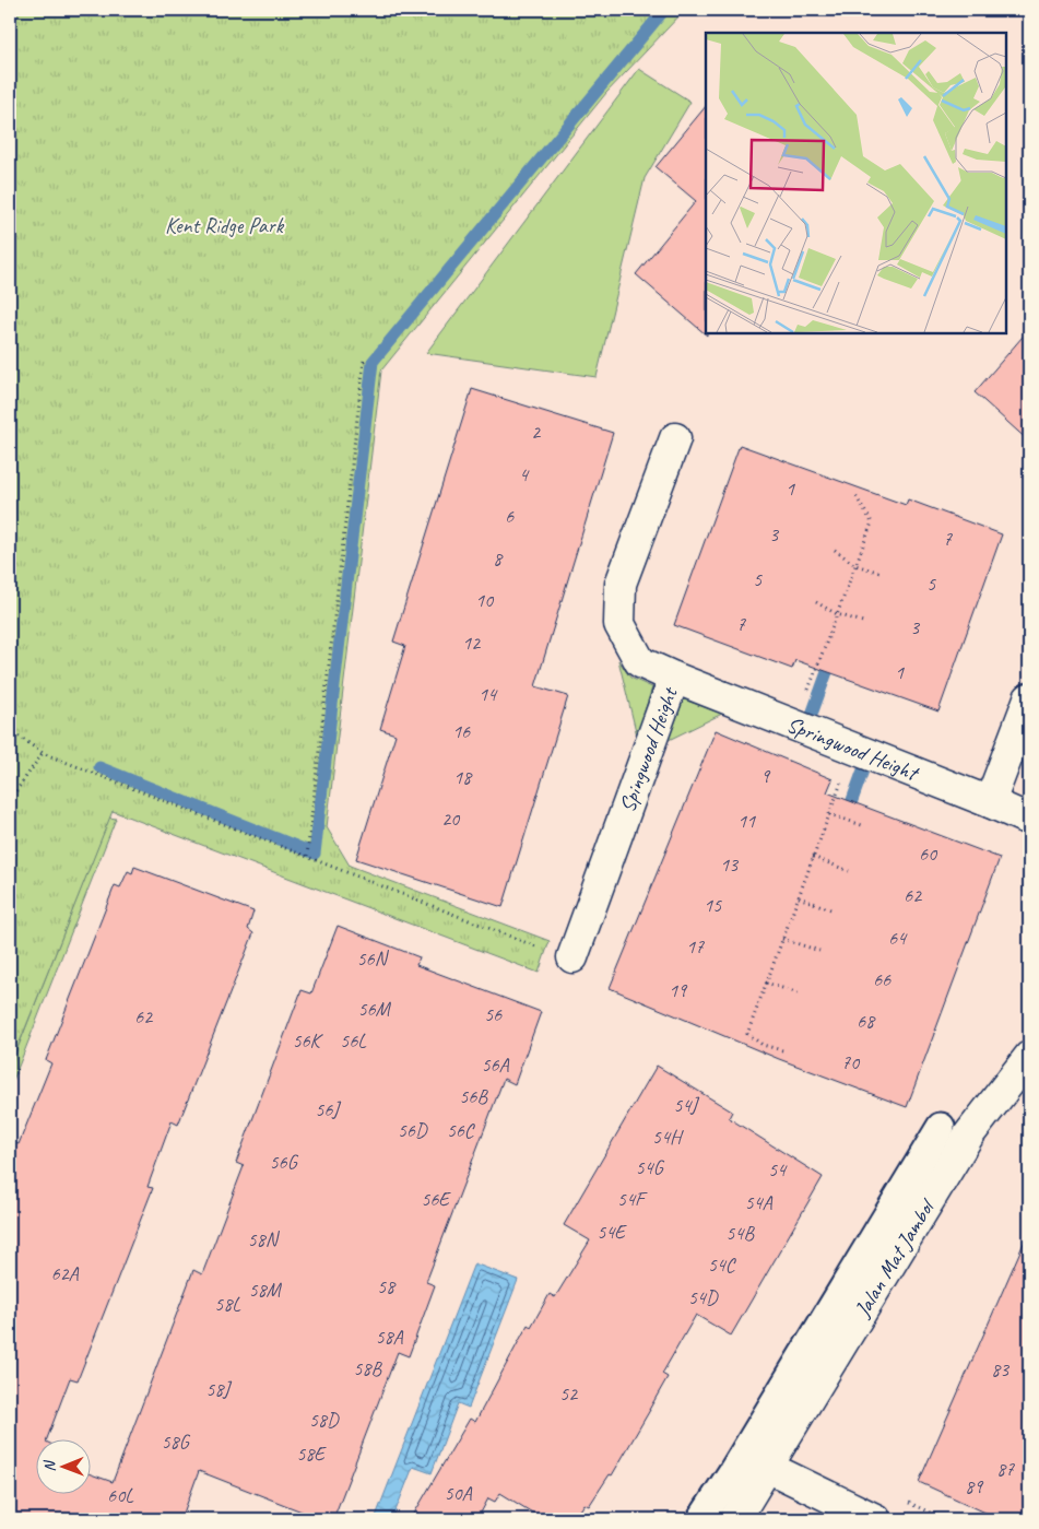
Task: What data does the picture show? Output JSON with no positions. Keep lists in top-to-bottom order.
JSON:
{
  "streets": {
    "street": ["Springwood Height", "Spingwood Height", "Jalan Mat Jambol"]
  },
  "crossings": [
    ["Springwood Height", "Spingwood Height"]
  ],
  "parks": ["Kent Ridge Park"],
  "house_numbers": [
    "2",
    "4",
    "1",
    "6",
    "3",
    "7",
    "8",
    "5",
    "5",
    "10",
    "7",
    "3",
    "12",
    "1",
    "14",
    "16",
    "9",
    "18",
    "20",
    "11",
    "60",
    "13",
    "62",
    "15",
    "64",
    "17",
    "56N",
    "66",
    "19",
    "56M",
    "56",
    "62",
    "68",
    "56K",
    "56L",
    "70",
    "56A",
    "56B",
    "54J",
    "56J",
    "56D",
    "56C",
    "54H",
    "56G",
    "54G",
    "54",
    "56E",
    "54F",
    "54A",
    "54E",
    "54B",
    "58N",
    "54C",
    "62A",
    "58",
    "58M",
    "54D",
    "58L",
    "58A",
    "58B",
    "83",
    "58J",
    "52",
    "58D",
    "58G",
    "58E",
    "87",
    "89",
    "50A",
    "60L"
  ],
  "north": "left"
}
